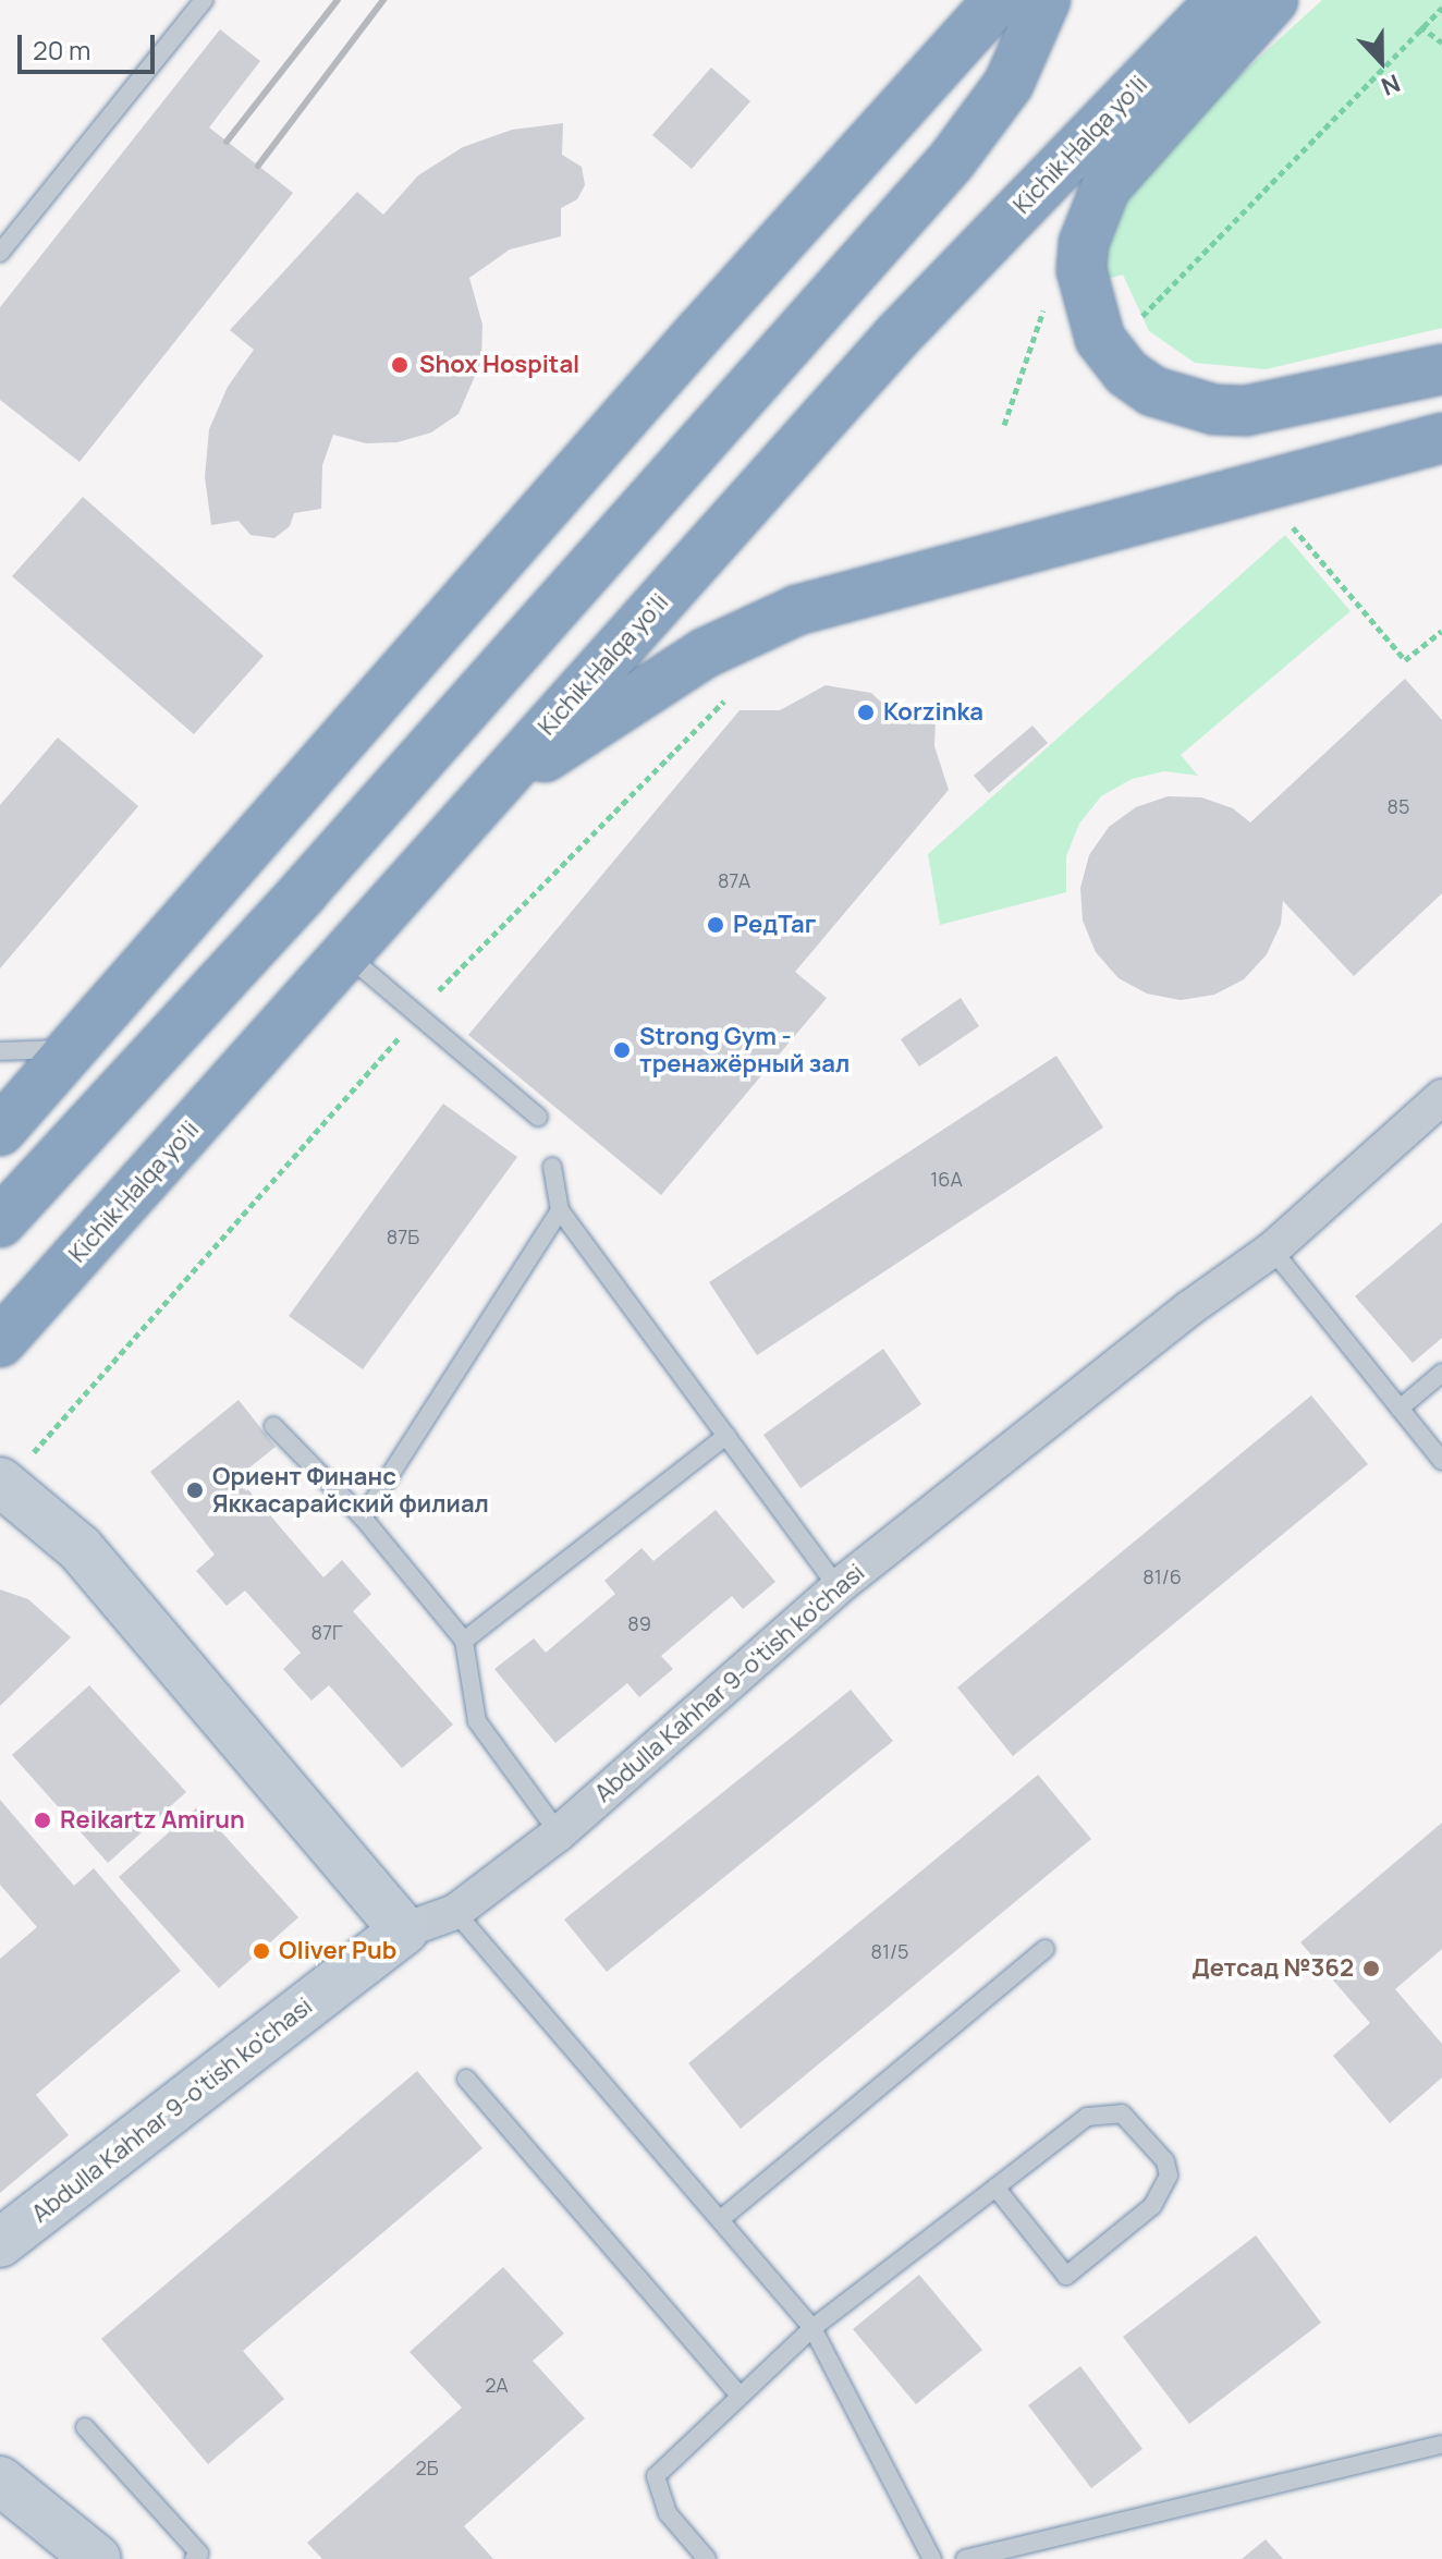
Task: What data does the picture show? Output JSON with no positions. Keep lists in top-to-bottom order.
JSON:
{
  "streets": {
    "highway": ["Kichik Halqa yo'li"],
    "street": ["Abdulla Kahhar 9-o'tish ko'chasi"]
  },
  "places": [
    "Shox Hospital",
    "Korzinka",
    "РедТаг",
    "Strong Gym - тренажёрный зал",
    "Ориент Финанс Яккасарайский филиал",
    "Reikartz Amirun",
    "Oliver Pub",
    "Детсад №362"
  ],
  "house_numbers": [
    "85",
    "87A",
    "16А",
    "87Б",
    "81/6",
    "89",
    "87Г",
    "81/5",
    "2А",
    "2Б"
  ],
  "scale_bar": "20 m",
  "north": "bottom"
}
